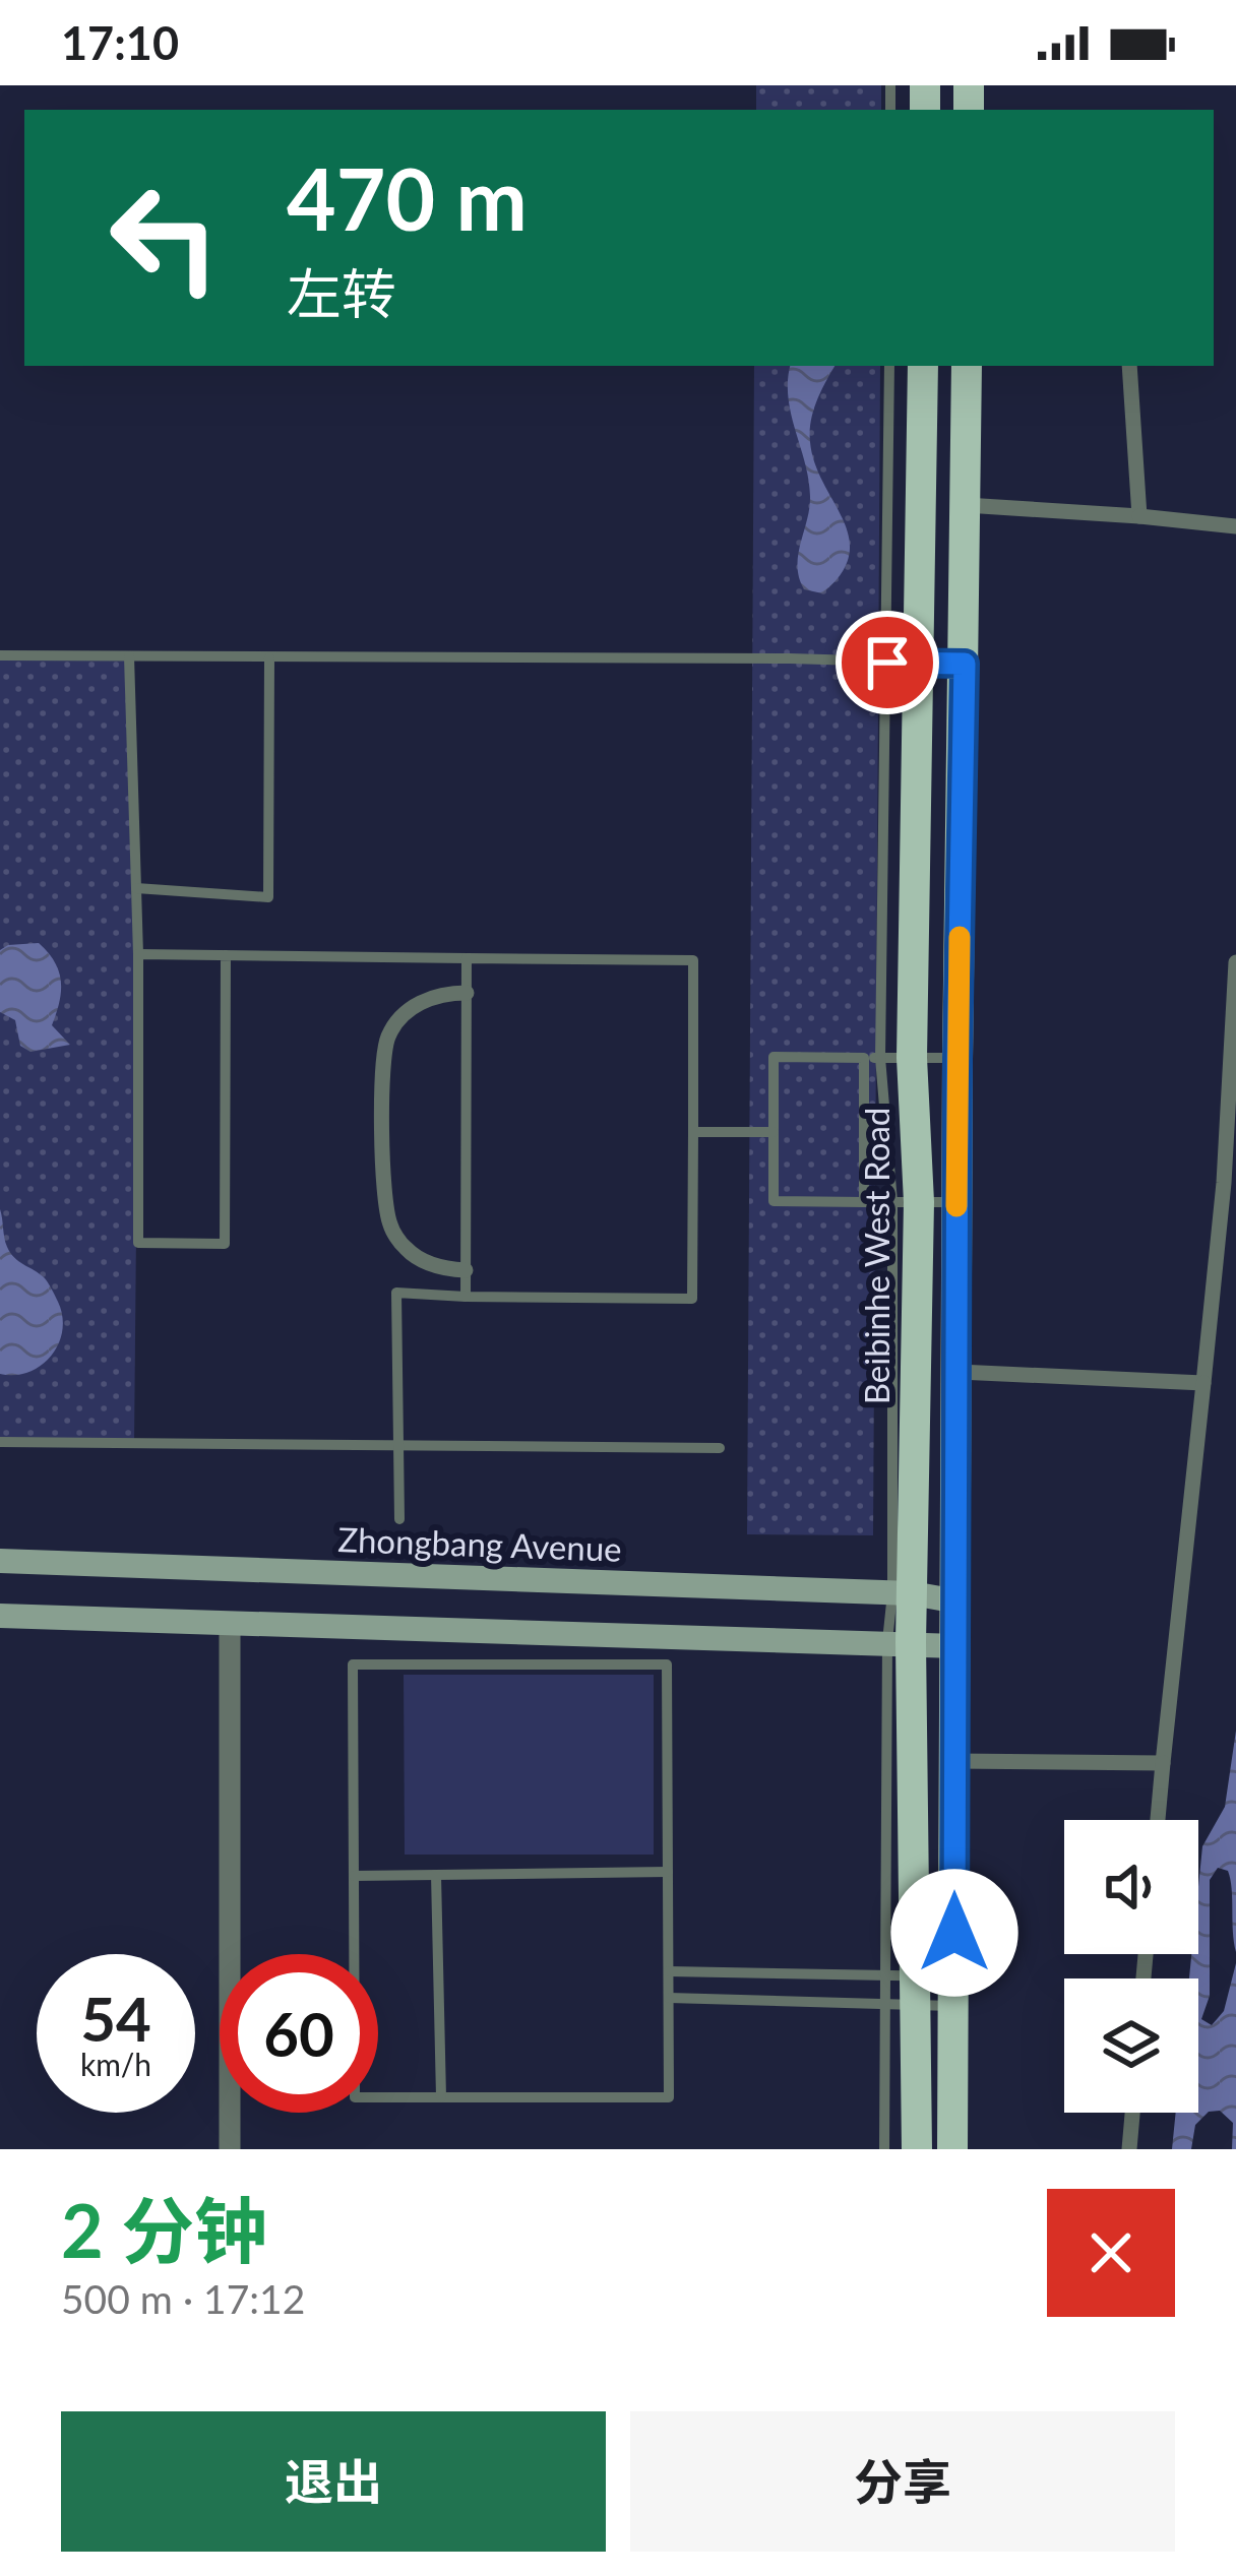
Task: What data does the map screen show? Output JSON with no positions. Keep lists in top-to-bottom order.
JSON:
{
  "streets": {
    "main road": ["Beibinhe West Road", "Zhongbang Avenue"]
  },
  "crossings": [
    ["Beibinhe West Road", "Zhongbang Avenue"]
  ],
  "page": {
    "status": "17:10",
    "turn": ["470 m", "左转"],
    "speed": "54 km/h",
    "limit": "60",
    "heading": ["2 分钟", "500 m · 17:12"],
    "buttons": ["退出", "分享"]
  }
}
